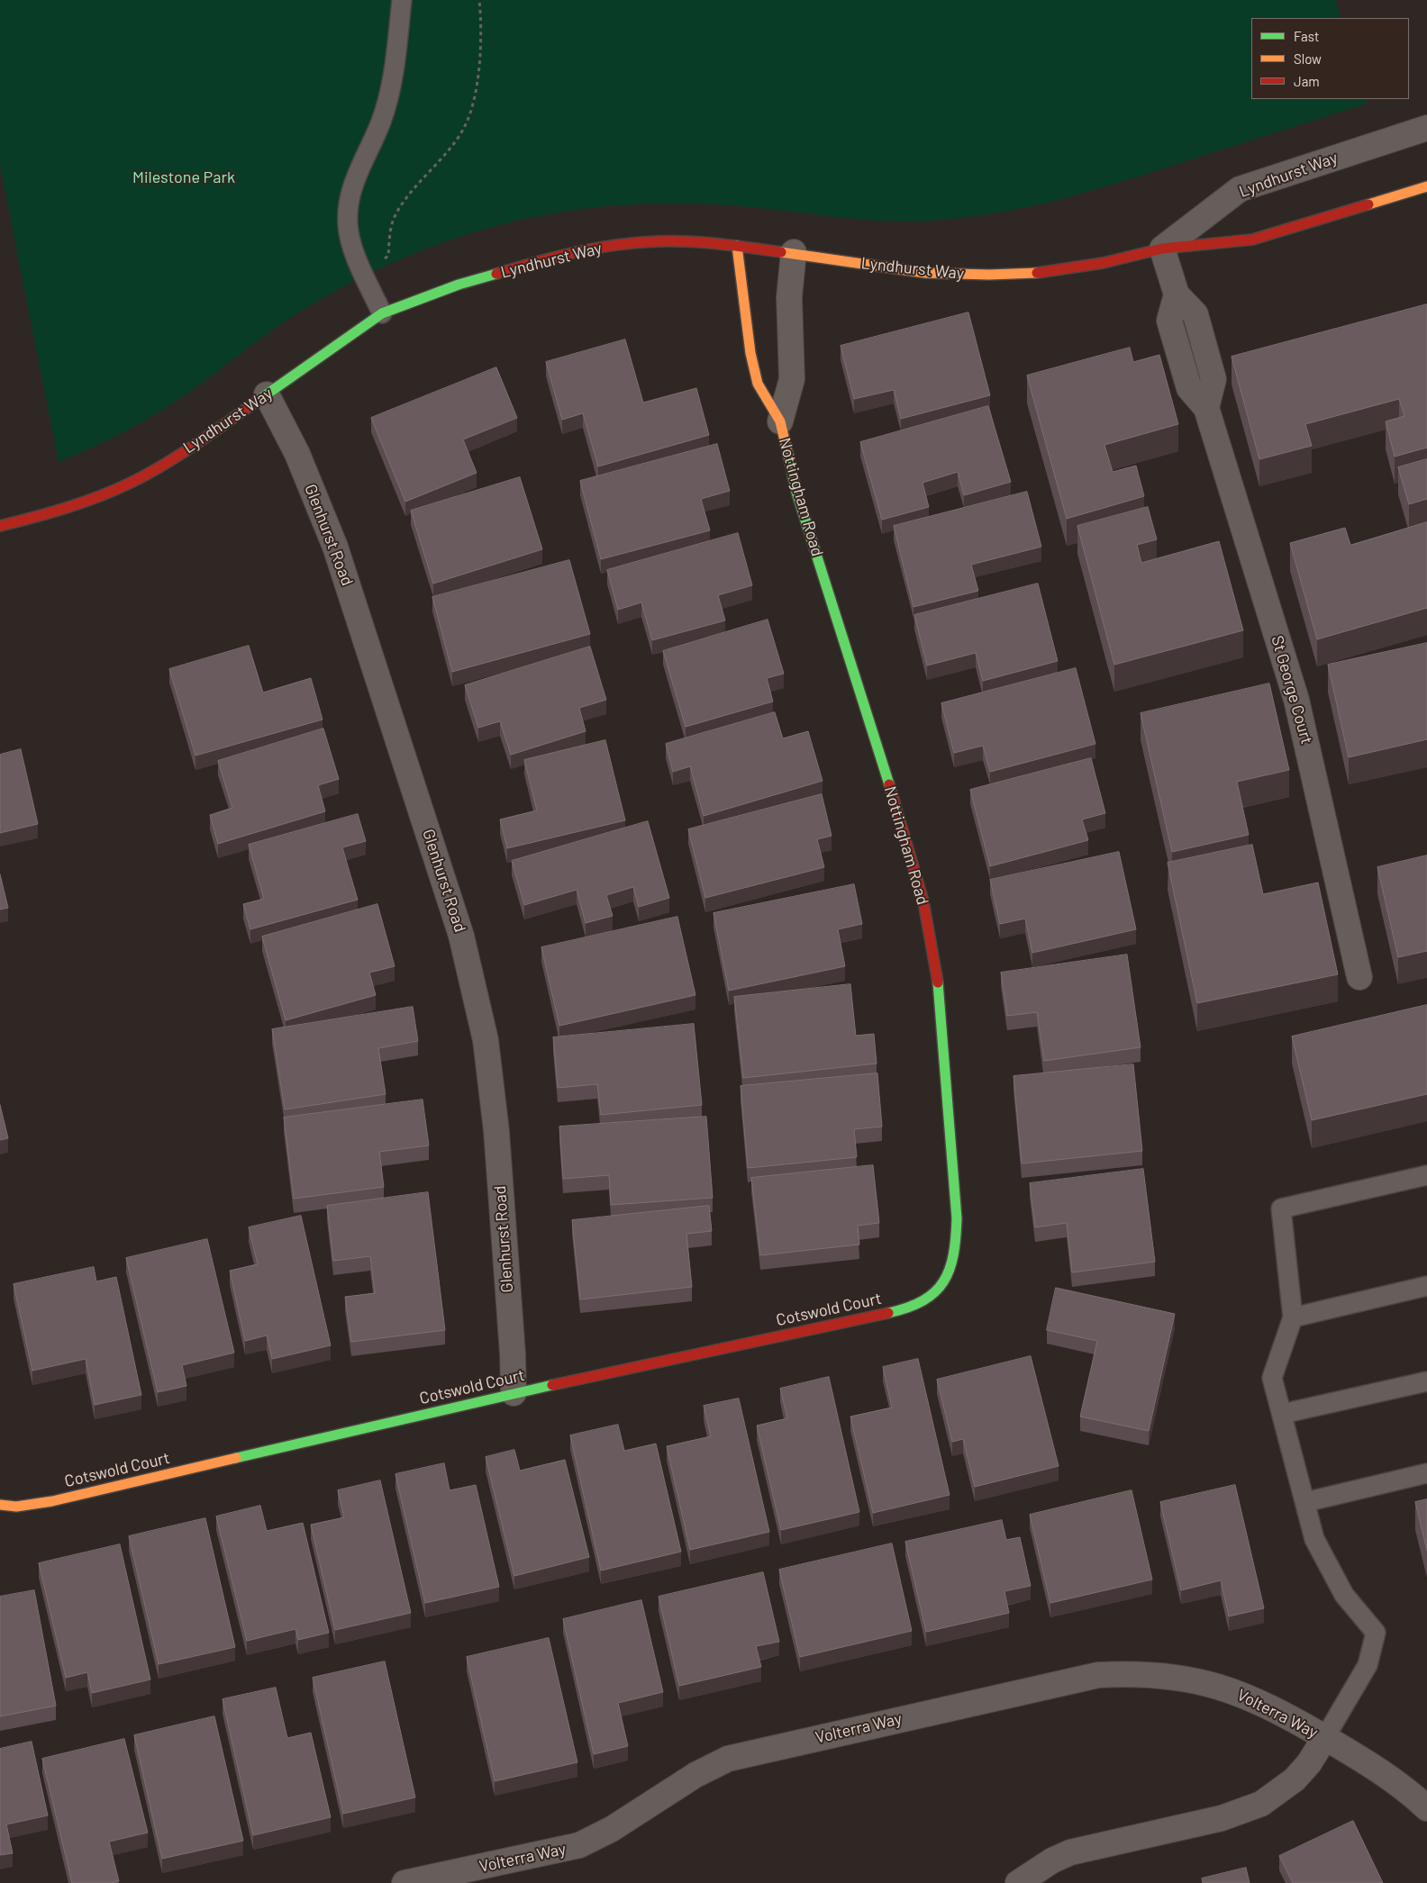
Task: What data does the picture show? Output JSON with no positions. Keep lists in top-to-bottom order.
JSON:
{
  "streets": {
    "street": [
      "Lyndhurst Way",
      "Nottingham Road",
      "Glenhurst Road",
      "St George Court",
      "Cotswold Court",
      "Volterra Way"
    ]
  },
  "crossings": [
    ["Lyndhurst Way", "Nottingham Road"],
    ["Lyndhurst Way", "Glenhurst Road"],
    ["Nottingham Road", "Cotswold Court"],
    ["Glenhurst Road", "Cotswold Court"]
  ],
  "parks": ["Milestone Park"],
  "legend": ["Fast", "Slow", "Jam"]
}
